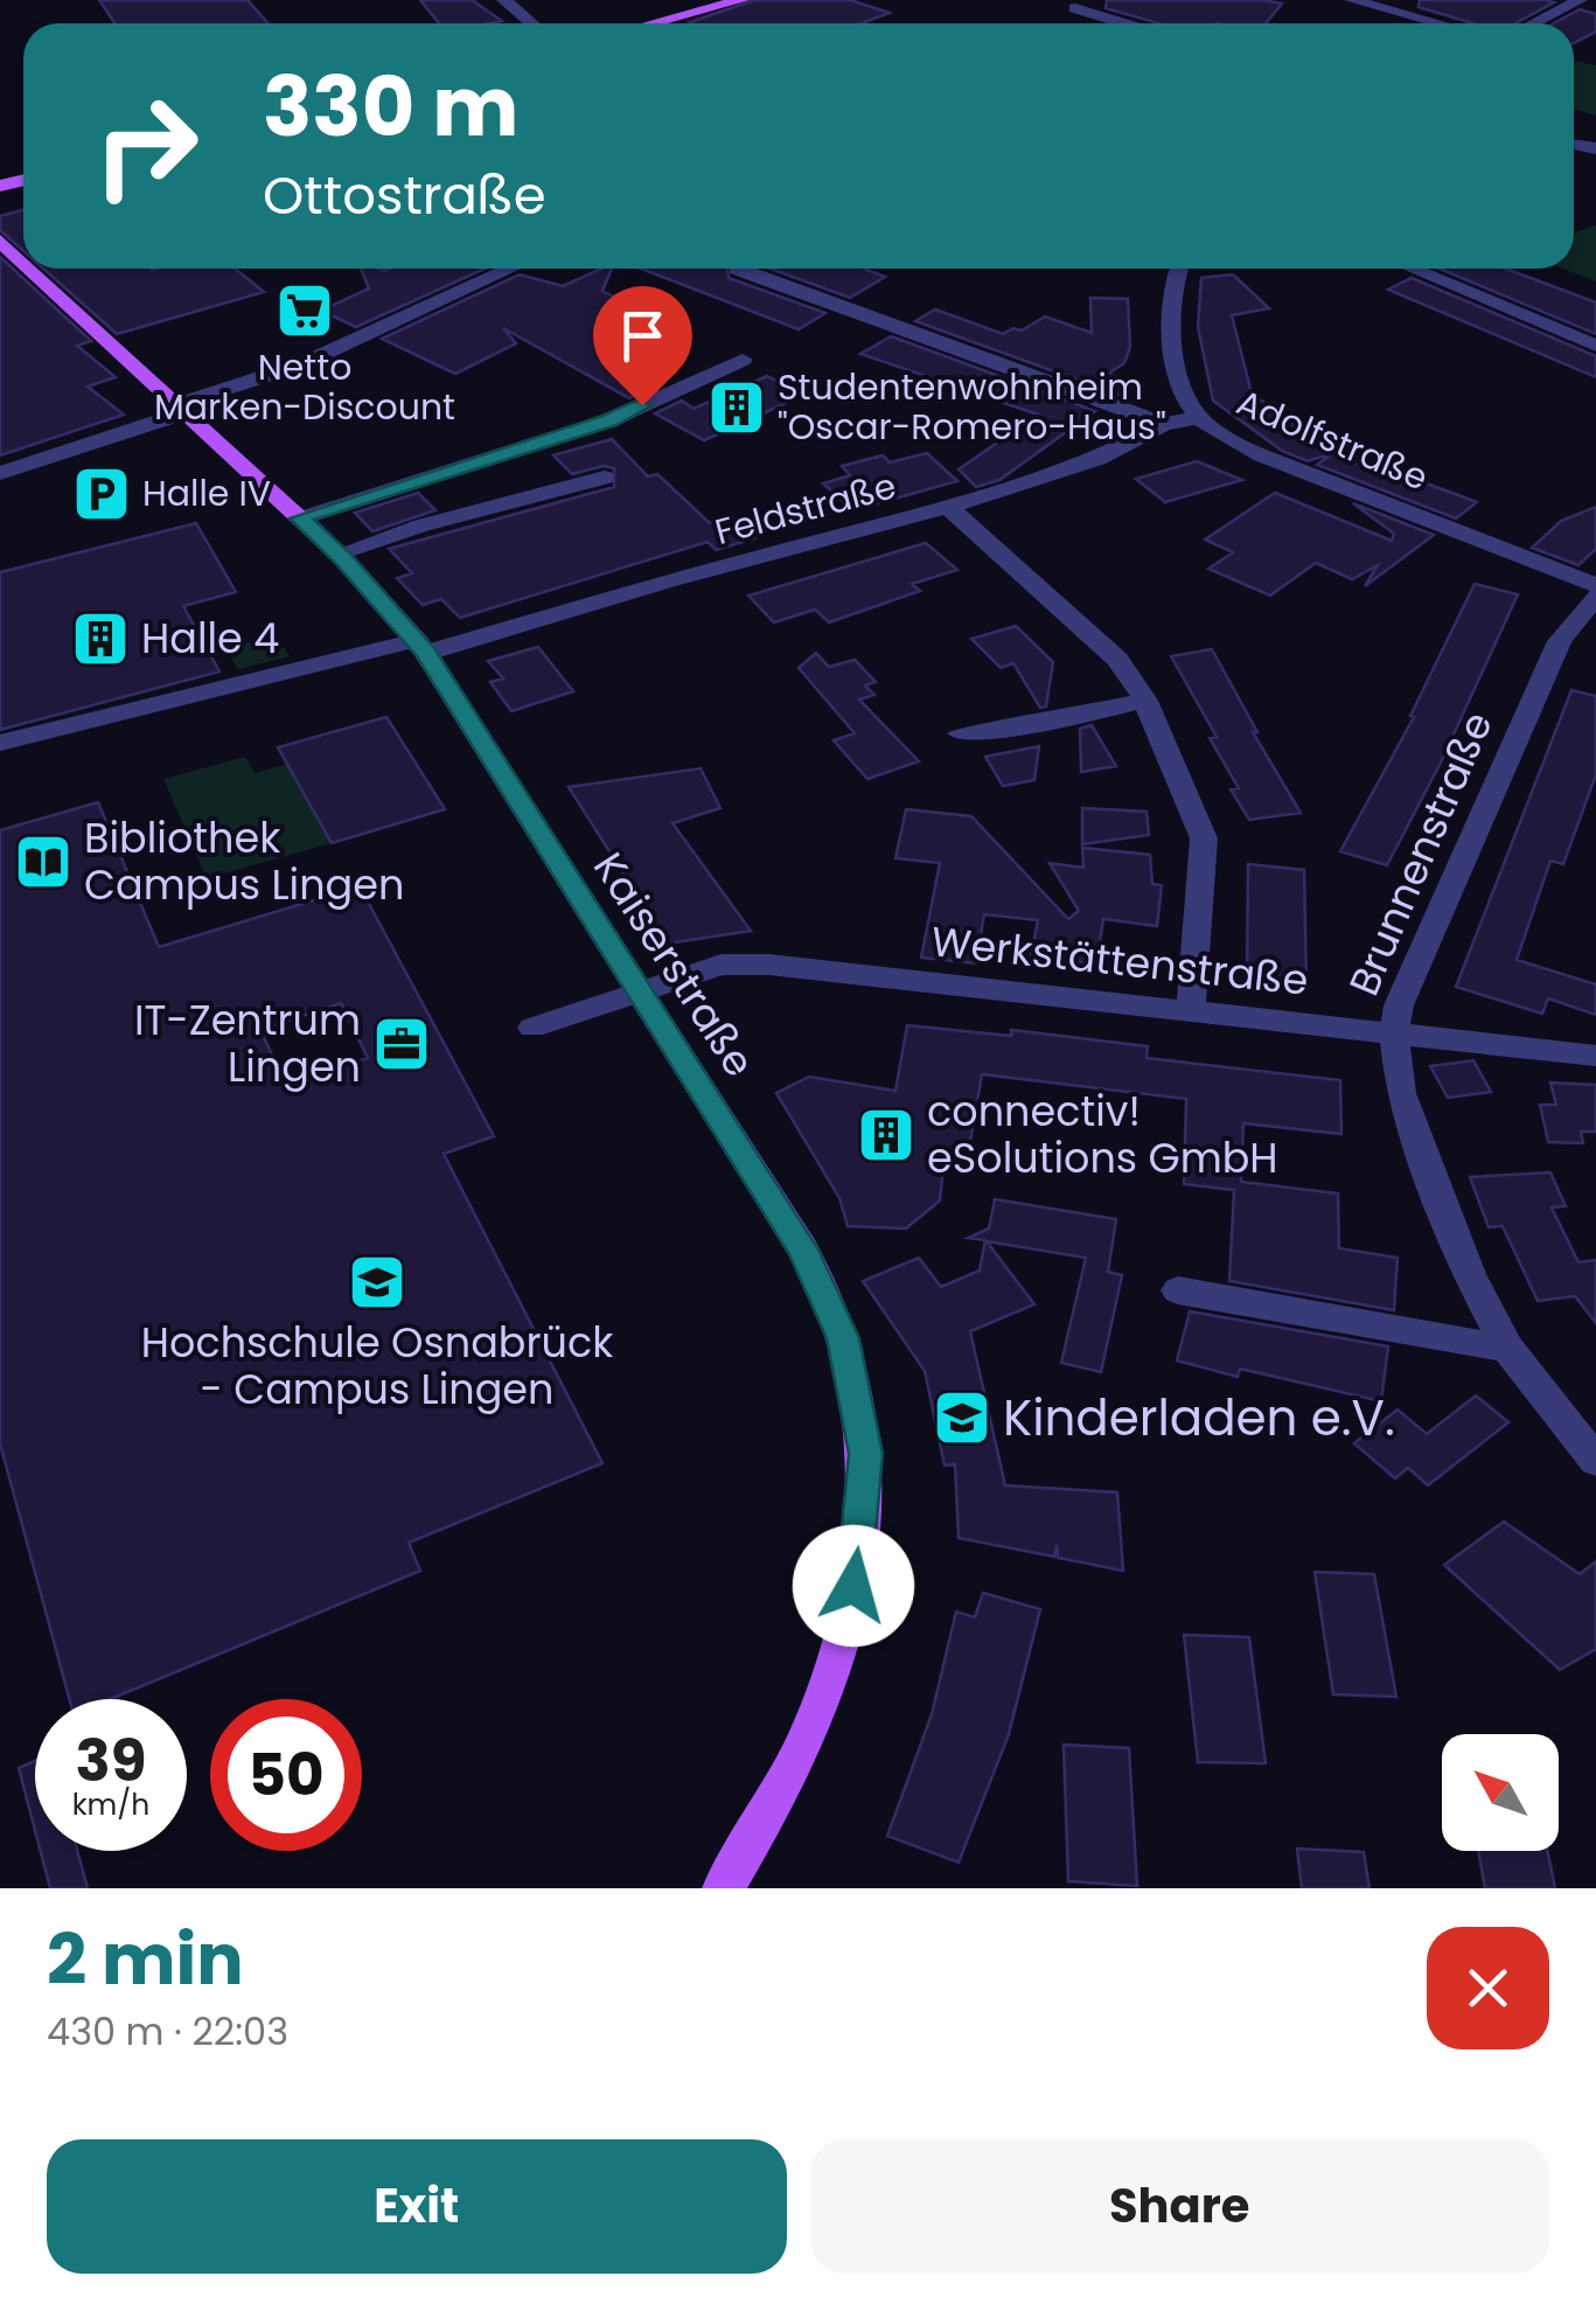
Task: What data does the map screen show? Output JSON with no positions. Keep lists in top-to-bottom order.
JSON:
{
  "streets": {
    "main road": ["Kaiserstraße"],
    "street": [
      "Adolfstraße",
      "Feldstraße",
      "Brunnenstraße",
      "Werkstättenstraße"
    ]
  },
  "crossings": [
    ["Adolfstraße", "Feldstraße"],
    ["Feldstraße", "Kaiserstraße"],
    ["Brunnenstraße", "Werkstättenstraße"],
    ["Werkstättenstraße", "Kaiserstraße"]
  ],
  "places": {
    "supermarket": ["Netto Marken-Discount"],
    "building": ["Studentenwohnheim \"Oscar-Romero-Haus\"", "Halle 4", "connectiv! eSolutions GmbH"],
    "parking": ["Halle IV"],
    "library": ["Bibliothek Campus Lingen"],
    "office": ["IT-Zentrum Lingen"],
    "school or university": ["Hochschule Osnabrück - Campus Lingen", "Kinderladen e.V."]
  },
  "north": "top left",
  "page": {
    "turn": ["330 m", "Ottostraße"],
    "speed": "39 km/h",
    "limit": "50",
    "heading": ["2 min", "430 m · 22:03"],
    "buttons": ["Exit", "Share"]
  }
}
